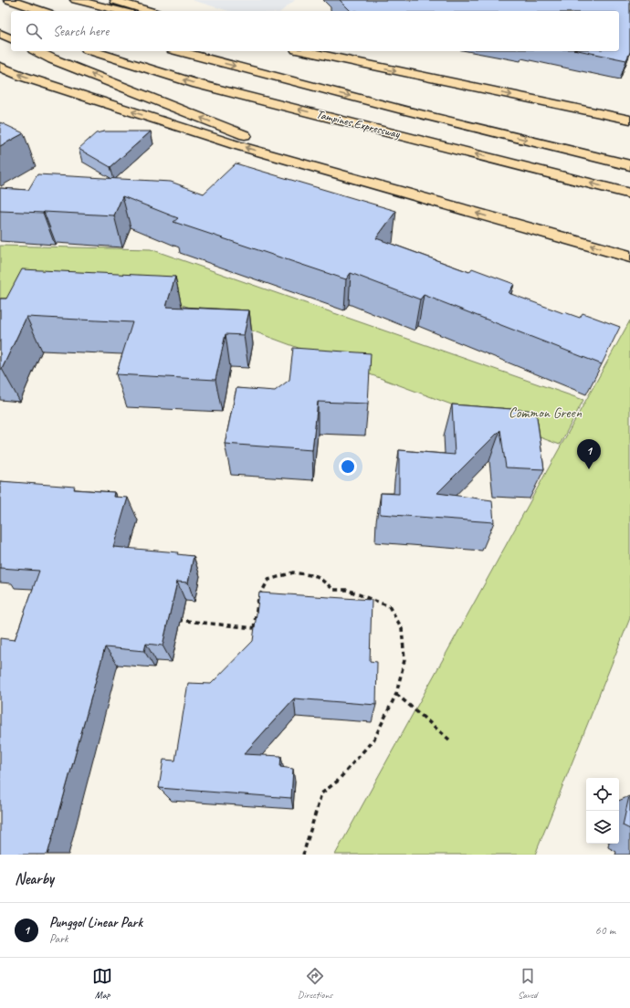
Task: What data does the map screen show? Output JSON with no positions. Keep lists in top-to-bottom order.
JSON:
{
  "streets": {
    "highway": ["Tampines Expressway"]
  },
  "parks": ["Common Green"],
  "page": {
    "search": "Search here",
    "pins": "1",
    "heading": "Nearby",
    "list": [
      {
        "mark": "1",
        "name": "Punggol Linear Park",
        "note": "Park",
        "value": "60 m"
      }
    ],
    "nav": ["Map", "Directions", "Saved"]
  }
}
